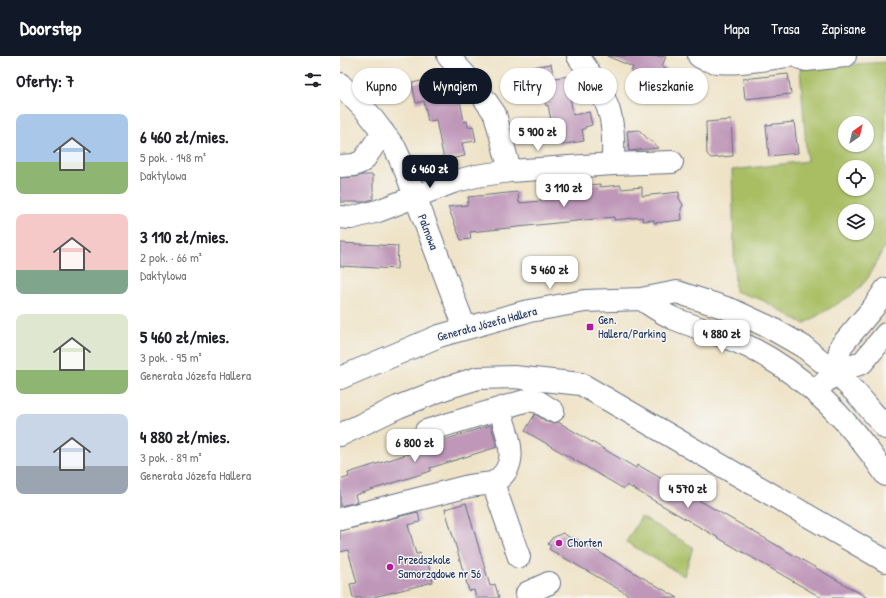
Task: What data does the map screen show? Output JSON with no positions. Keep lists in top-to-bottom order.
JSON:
{
  "streets": {
    "street": ["Palmowa", "Generała Józefa Hallera"]
  },
  "crossings": [
    ["Palmowa", "Generała Józefa Hallera"]
  ],
  "places": {
    "transit": ["Gen. Hallera/Parking"],
    "other": ["Chorten", "Przedszkole Samorządowe nr 56"]
  },
  "north": "top right",
  "page": {
    "header": "Doorstep",
    "nav": ["Mapa", "Trasa", "Zapisane"],
    "heading": "Oferty: 7",
    "chip": [
      "Kupno",
      "Wynajem",
      "Filtry",
      "Nowe",
      "Mieszkanie"
    ],
    "list": [
      {
        "name": "6 460 zł/mies.",
        "note": "5 pok. · 148 m² · Daktylowa"
      },
      {
        "name": "3 110 zł/mies.",
        "note": "2 pok. · 66 m² · Daktylowa"
      },
      {
        "name": "5 460 zł/mies.",
        "note": "3 pok. · 95 m² · Generała Józefa Hallera"
      },
      {
        "name": "4 880 zł/mies.",
        "note": "3 pok. · 89 m² · Generała Józefa Hallera"
      }
    ],
    "price": [
      "5 900 zł",
      "6 460 zł",
      "3 110 zł",
      "5 460 zł",
      "4 880 zł",
      "6 800 zł",
      "4 570 zł"
    ]
  }
}
